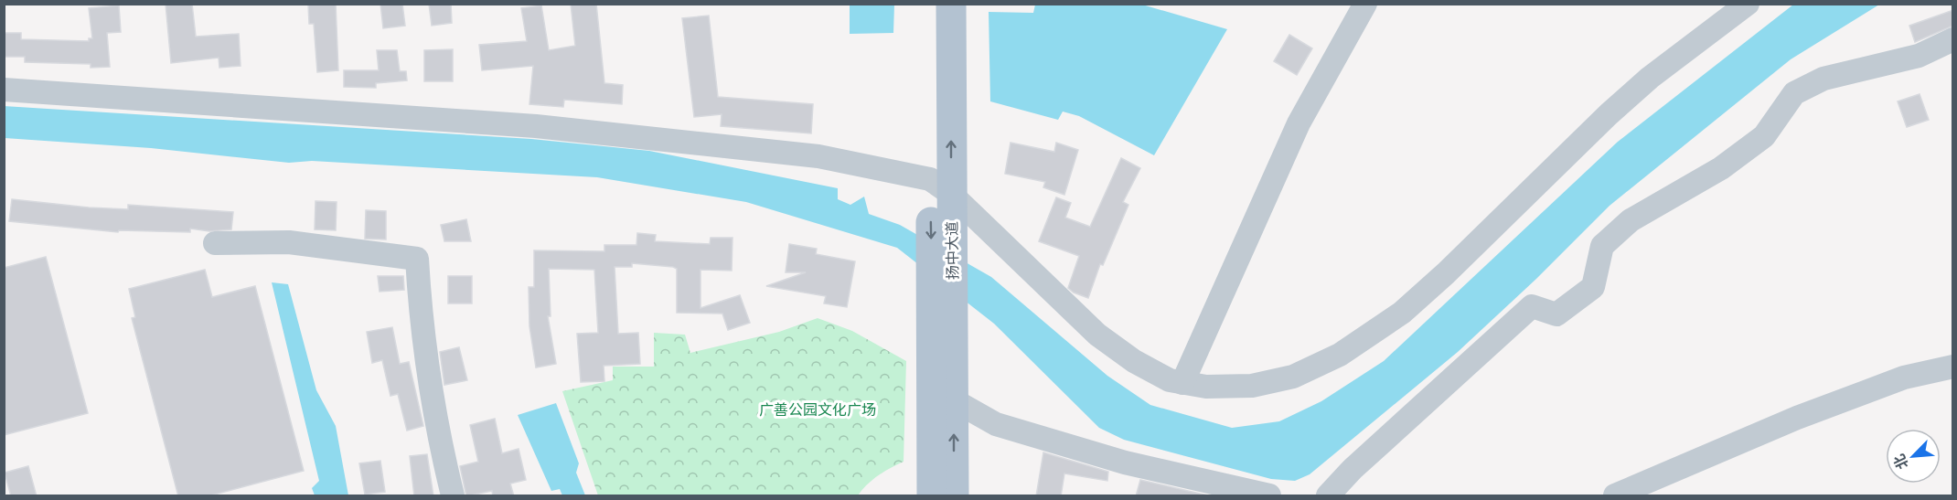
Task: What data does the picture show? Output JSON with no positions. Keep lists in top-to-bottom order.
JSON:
{
  "streets": {
    "main road": ["扬中大道"]
  },
  "parks": ["广善公园文化广场"],
  "north": "bottom left"
}
